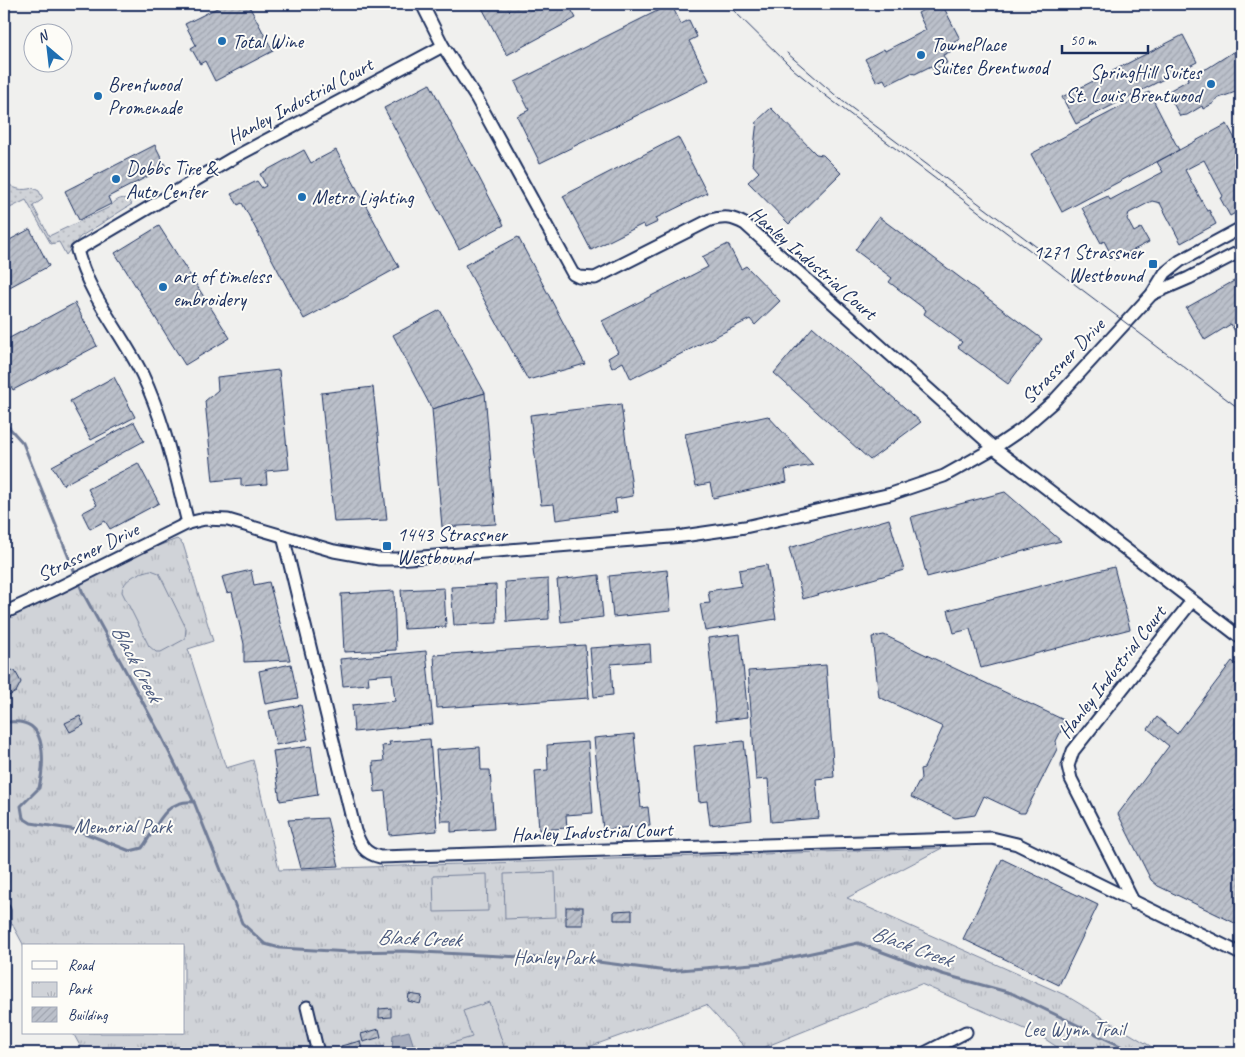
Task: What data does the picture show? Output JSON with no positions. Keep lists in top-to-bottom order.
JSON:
{
  "streets": {
    "street": ["Hanley Industrial Court", "Strassner Drive"]
  },
  "crossings": [
    ["Hanley Industrial Court", "Strassner Drive"]
  ],
  "water": ["Black Creek"],
  "parks": ["Memorial Park", "Hanley Park", "Lee Wynn Trail"],
  "places": {
    "other": [
      "Total Wine",
      "TownePlace Suites Brentwood",
      "SpringHill Suites St. Louis Brentwood",
      "Brentwood Promenade",
      "Dobbs Tire & Auto Center",
      "Metro Lighting",
      "art of timeless embroidery"
    ],
    "transit": ["1271 Strassner Westbound", "1443 Strassner Westbound"]
  },
  "legend": ["Road", "Park", "Building"],
  "scale_bar": "50 m",
  "north": "top left"
}
